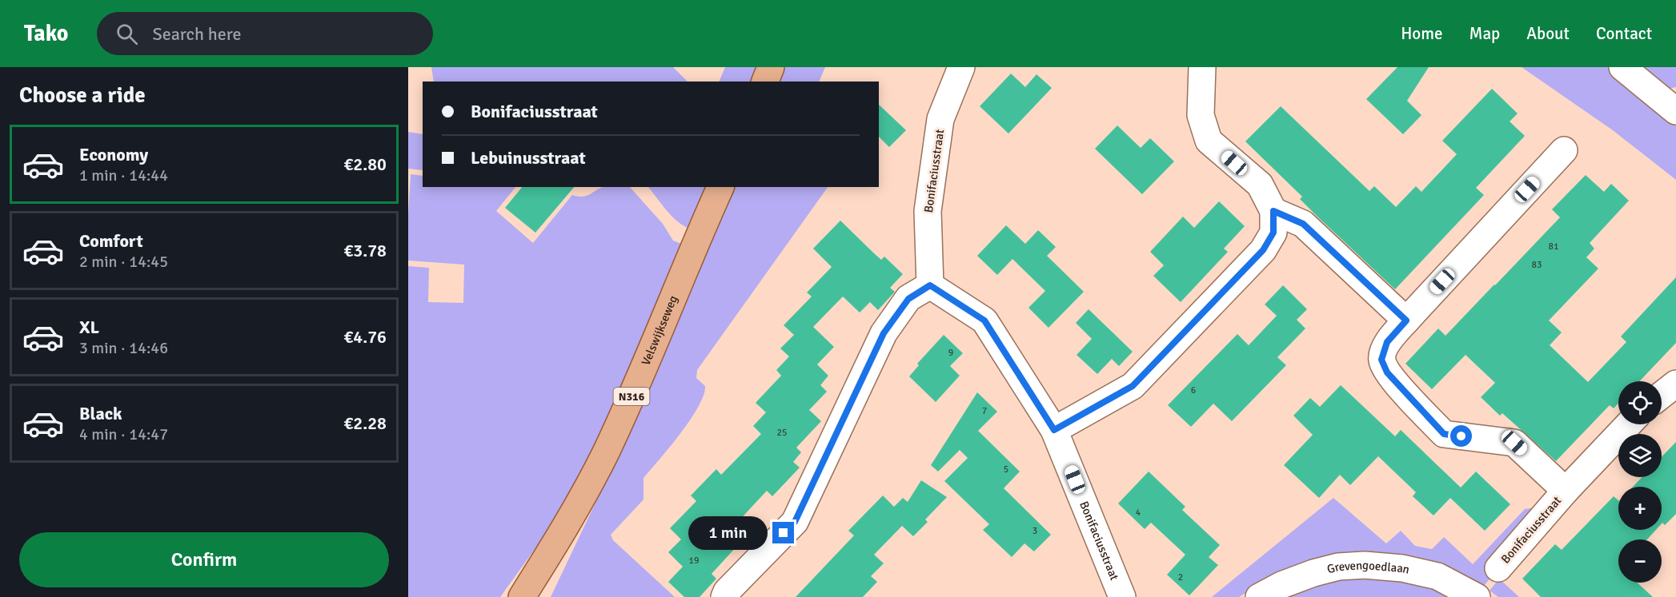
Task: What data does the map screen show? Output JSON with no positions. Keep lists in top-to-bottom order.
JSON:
{
  "streets": {
    "main road": ["Velswijkseweg", "N316"],
    "street": ["Bonifaciusstraat", "Grevengoedlaan"]
  },
  "house_numbers": [
    "81",
    "83",
    "9",
    "6",
    "7",
    "25",
    "5",
    "4",
    "3",
    "19",
    "2"
  ],
  "page": {
    "header": "Tako",
    "search": "Search here",
    "nav": [
      "Home",
      "Map",
      "About",
      "Contact"
    ],
    "heading": "Choose a ride",
    "banner": ["Bonifaciusstraat", "Lebuinusstraat"],
    "list": [
      {
        "name": "Economy",
        "note": "1 min · 14:44",
        "value": "€2.80"
      },
      {
        "name": "Comfort",
        "note": "2 min · 14:45",
        "value": "€3.78"
      },
      {
        "name": "XL",
        "note": "3 min · 14:46",
        "value": "€4.76"
      },
      {
        "name": "Black",
        "note": "4 min · 14:47",
        "value": "€2.28"
      }
    ],
    "map_buttons": ["+", "−"],
    "bubble": "1 min",
    "buttons": "Confirm"
  }
}
